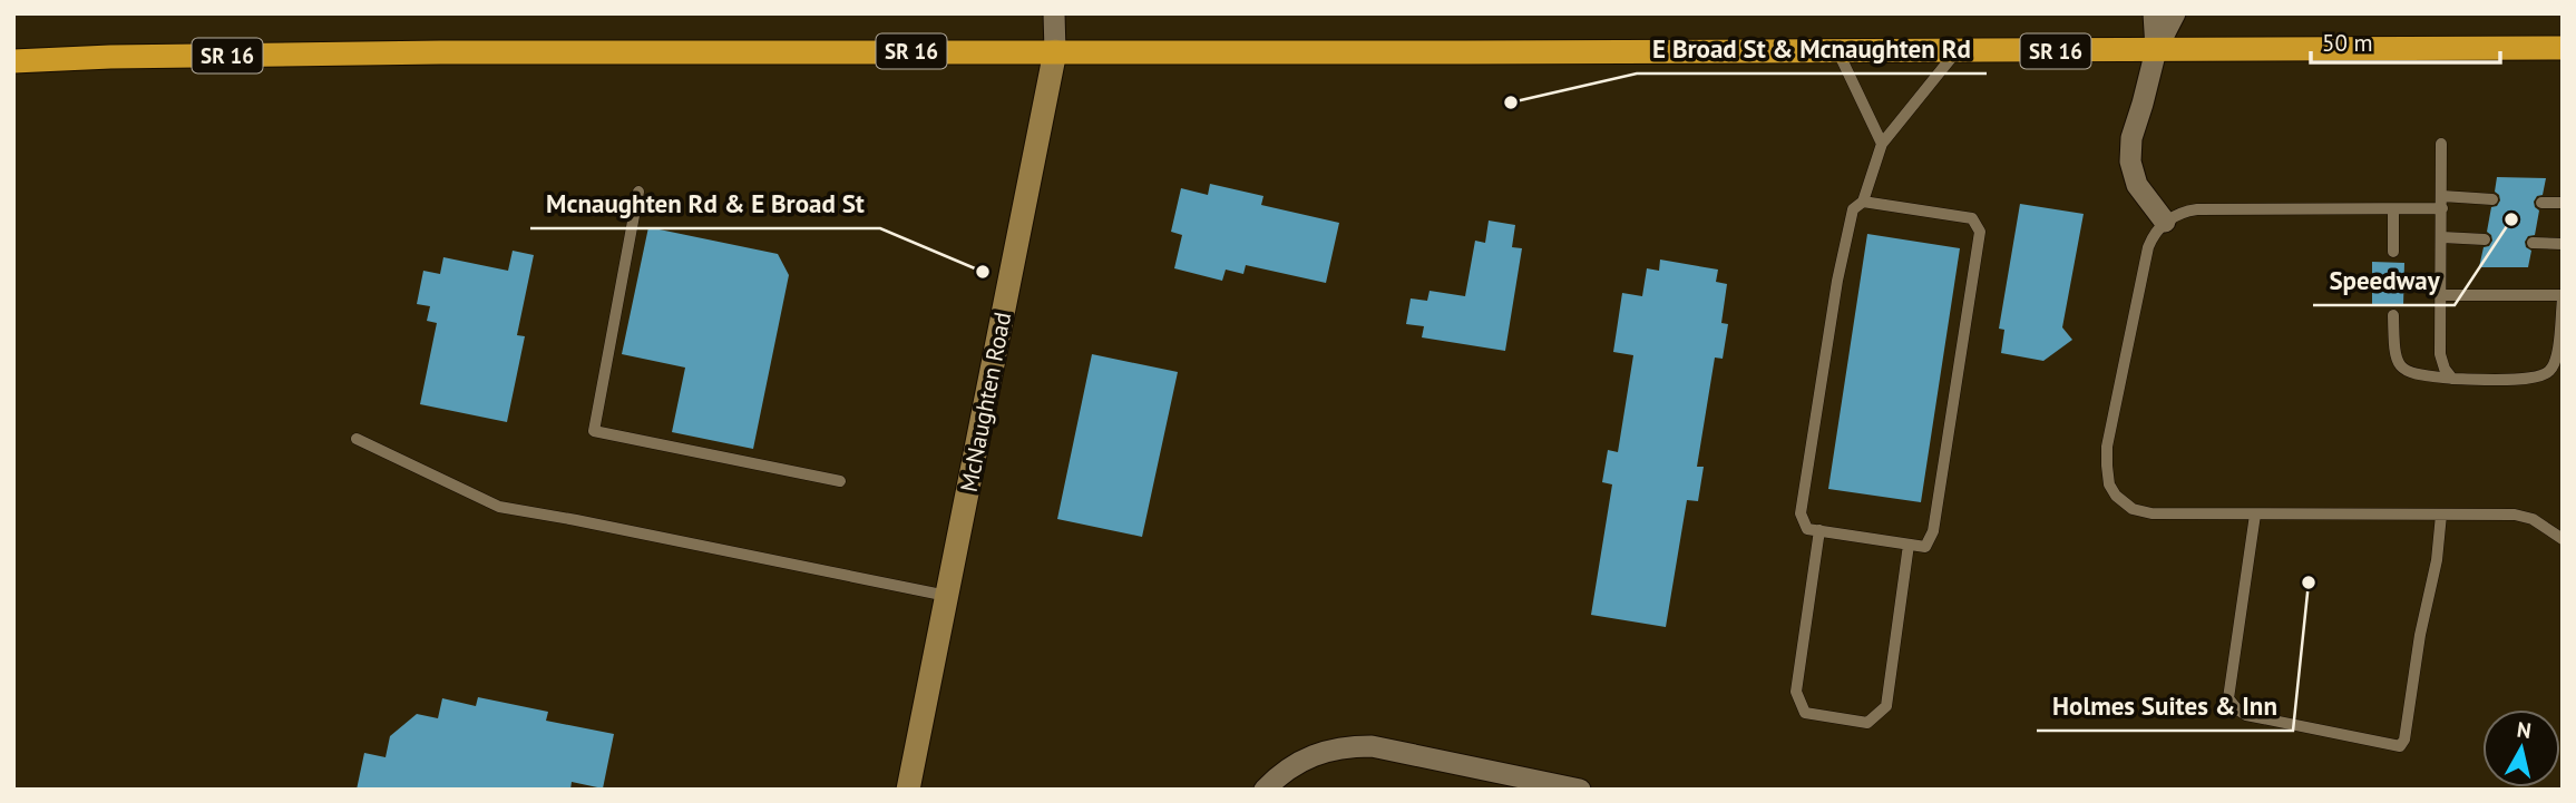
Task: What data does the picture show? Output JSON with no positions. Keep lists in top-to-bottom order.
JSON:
{
  "streets": {
    "highway": ["SR 16"],
    "street": ["McNaughten Road"]
  },
  "crossings": [
    ["SR 16", "McNaughten Road"]
  ],
  "places": [
    "E Broad St & Mcnaughten Rd",
    "Speedway",
    "Mcnaughten Rd & E Broad St",
    "Holmes Suites & Inn"
  ],
  "scale_bar": "50 m",
  "north": "top"
}
